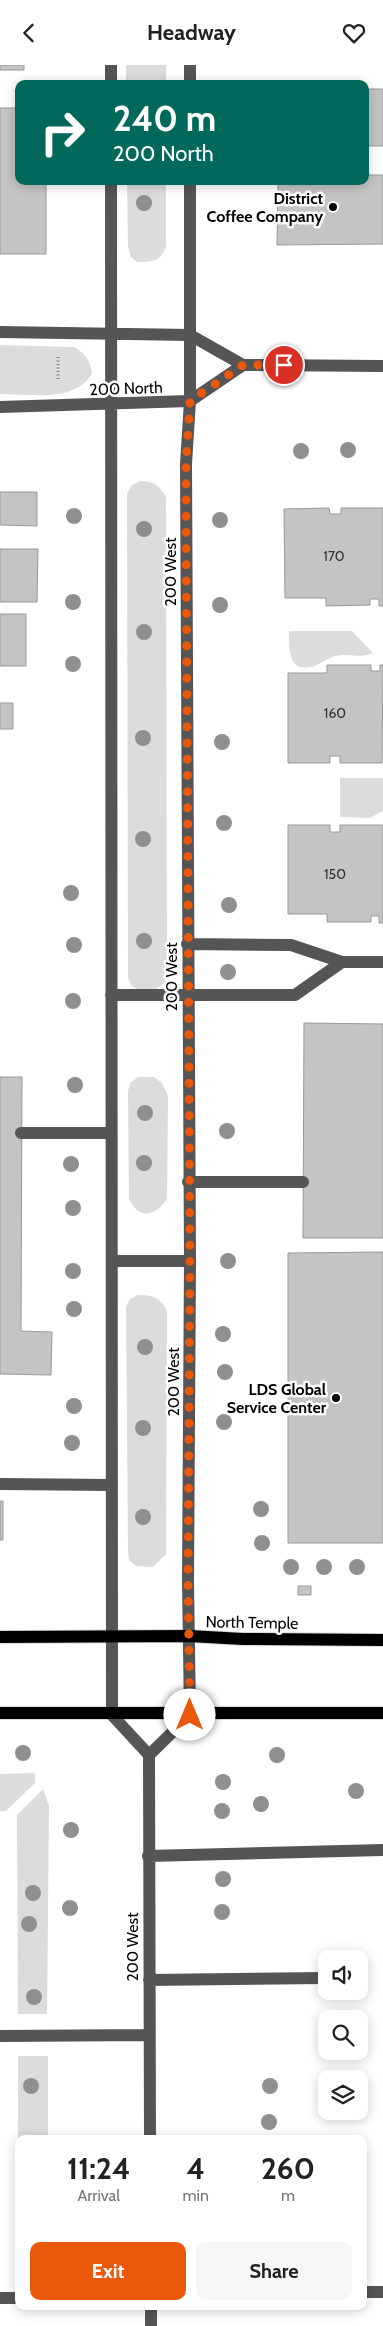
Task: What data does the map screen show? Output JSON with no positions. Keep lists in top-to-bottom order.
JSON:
{
  "streets": {
    "main road": ["North Temple"],
    "street": ["200 North", "200 West"]
  },
  "crossings": [
    ["200 North", "200 West"],
    ["200 West", "North Temple"]
  ],
  "places": ["District Coffee Company", "LDS Global Service Center"],
  "house_numbers": ["170", "160", "150"],
  "page": {
    "header": "Headway",
    "turn": ["240 m", "200 North"],
    "eta": [
      "11:24",
      "Arrival",
      "4",
      "min",
      "260",
      "m"
    ],
    "buttons": ["Exit", "Share"]
  }
}
